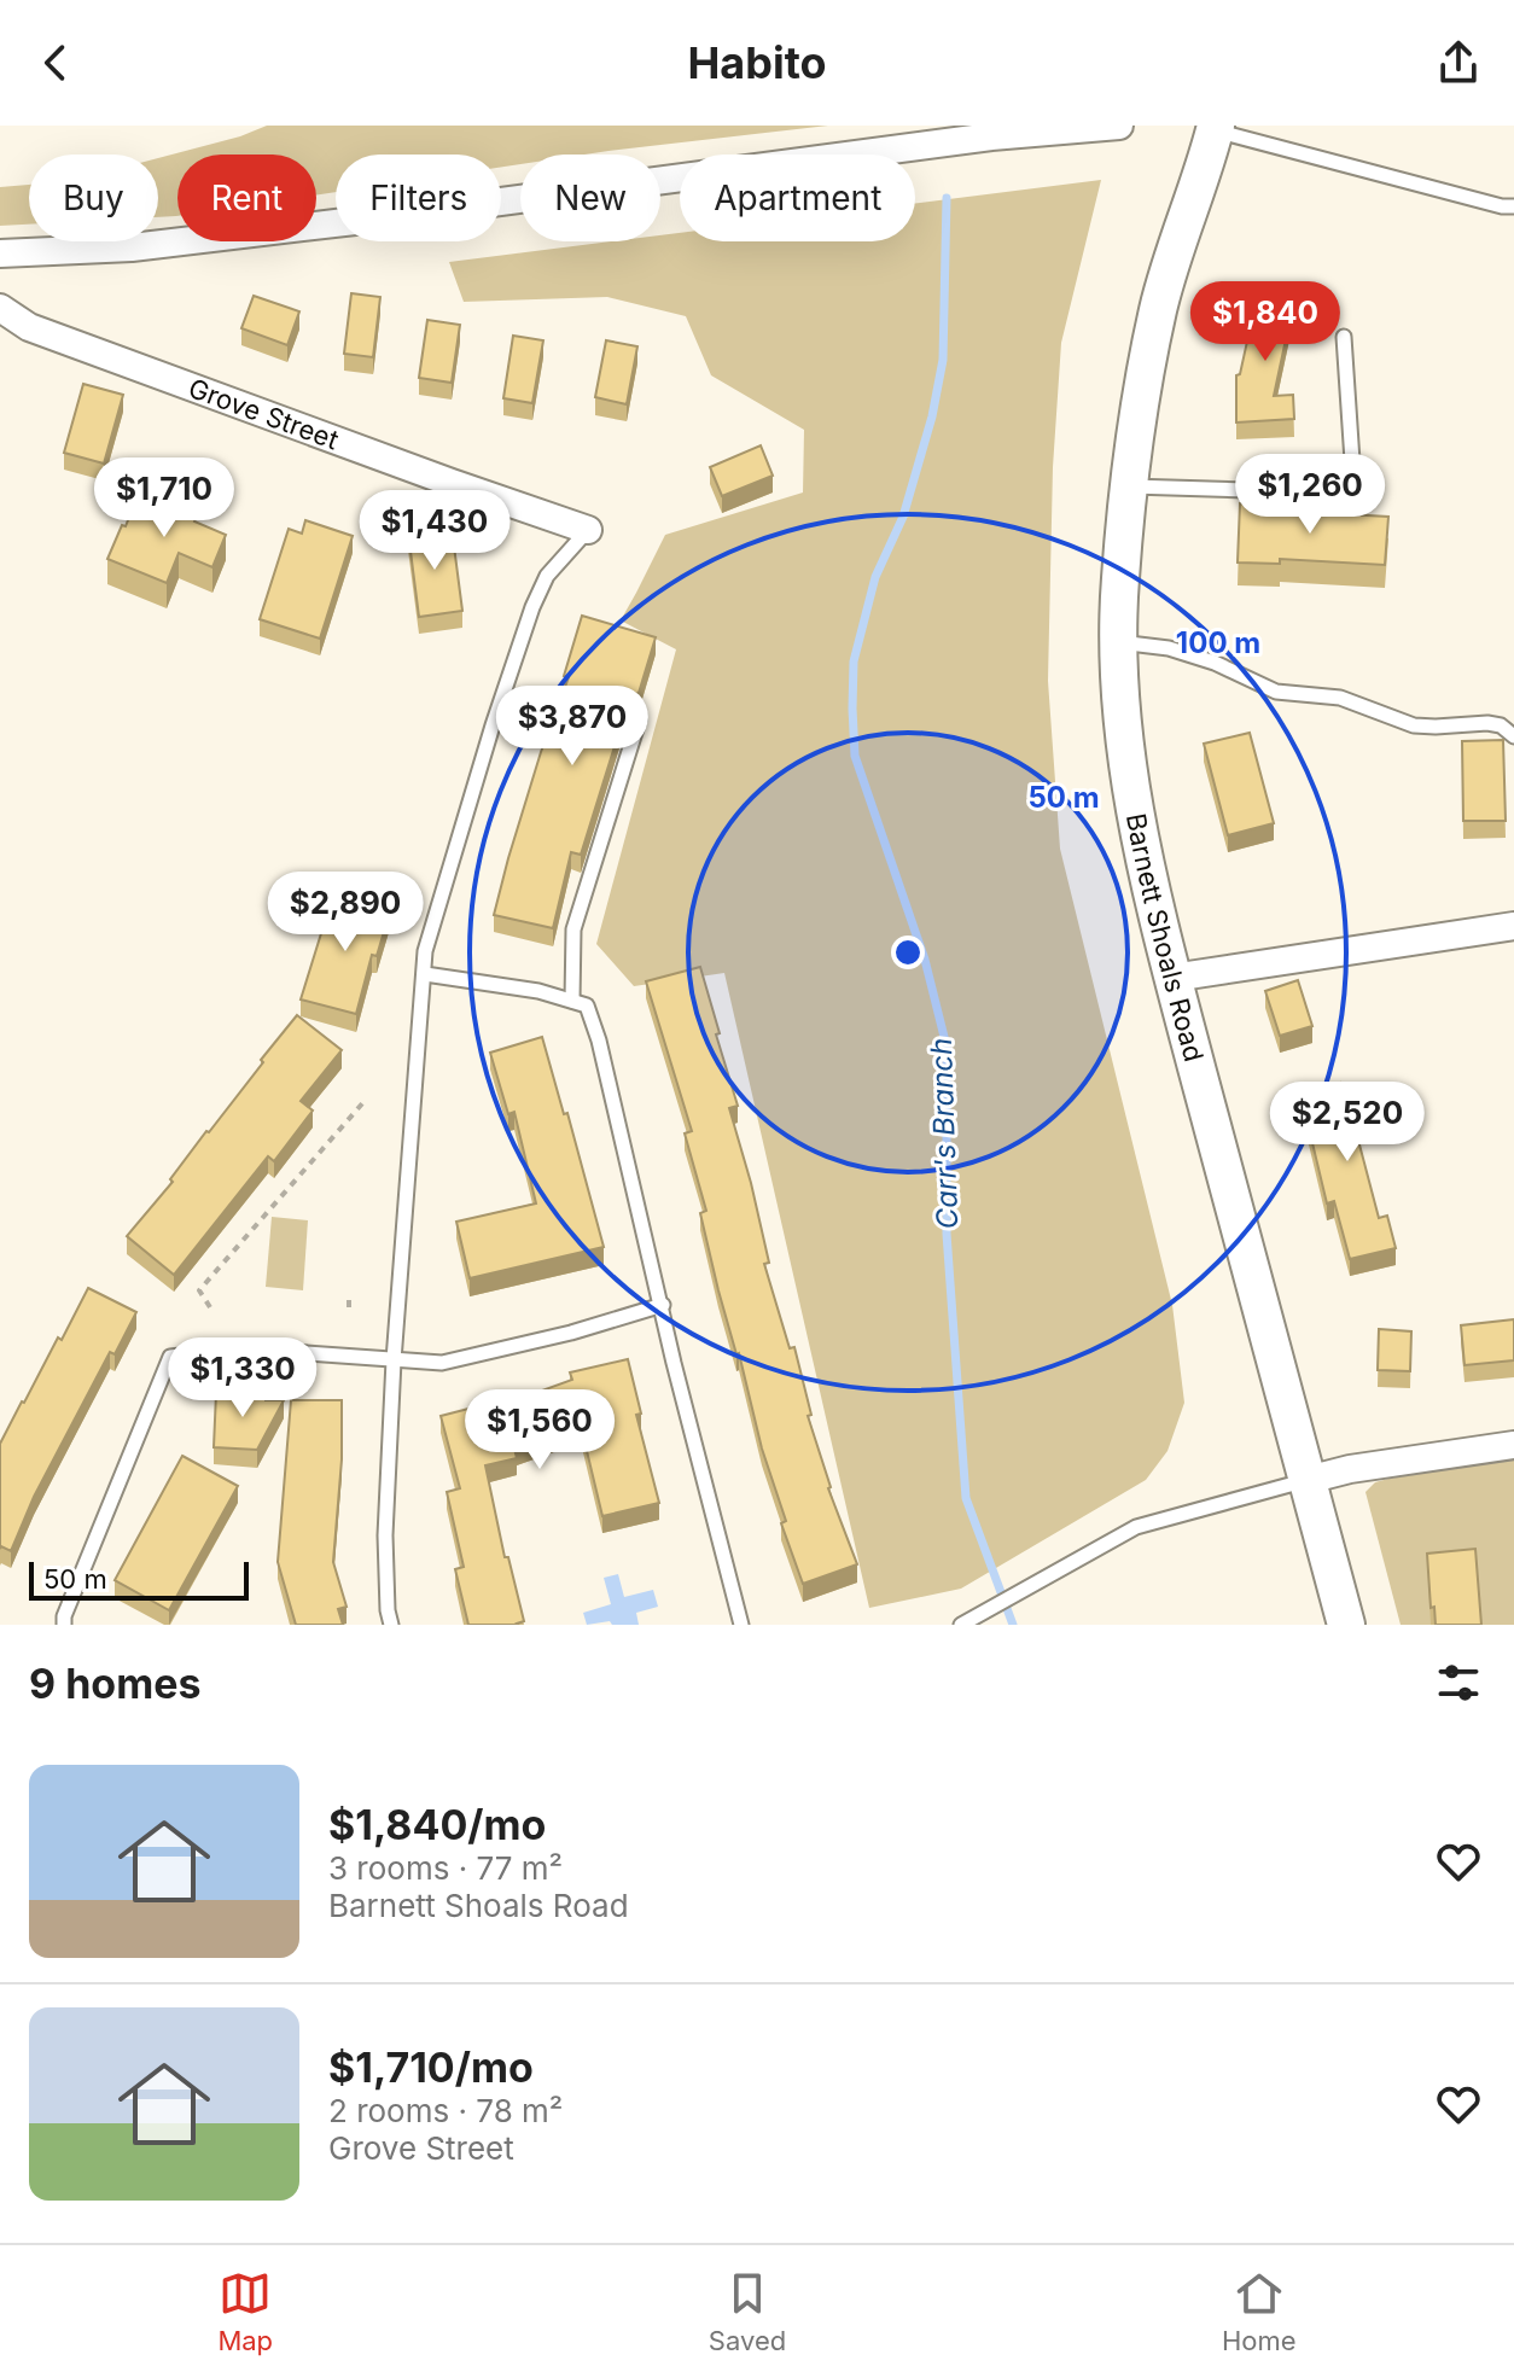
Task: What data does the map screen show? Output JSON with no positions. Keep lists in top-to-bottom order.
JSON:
{
  "streets": {
    "main road": ["Barnett Shoals Road"],
    "street": ["Grove Street"]
  },
  "water": ["Carr's Branch"],
  "scale_bar": "50 m",
  "page": {
    "header": "Habito",
    "chip": [
      "Buy",
      "Rent",
      "Filters",
      "New",
      "Apartment"
    ],
    "price": [
      "$1,840",
      "$1,260",
      "$1,710",
      "$1,430",
      "$3,870",
      "$2,890",
      "$2,520",
      "$1,330",
      "$1,560"
    ],
    "scale": "50 m",
    "heading": "9 homes",
    "list": [
      {
        "name": "$1,840/mo",
        "note": "3 rooms · 77 m² · Barnett Shoals Road"
      },
      {
        "name": "$1,710/mo",
        "note": "2 rooms · 78 m² · Grove Street"
      }
    ],
    "tabs": ["Map", "Saved", "Home"]
  },
  "rings": ["100 m", "50 m"]
}
